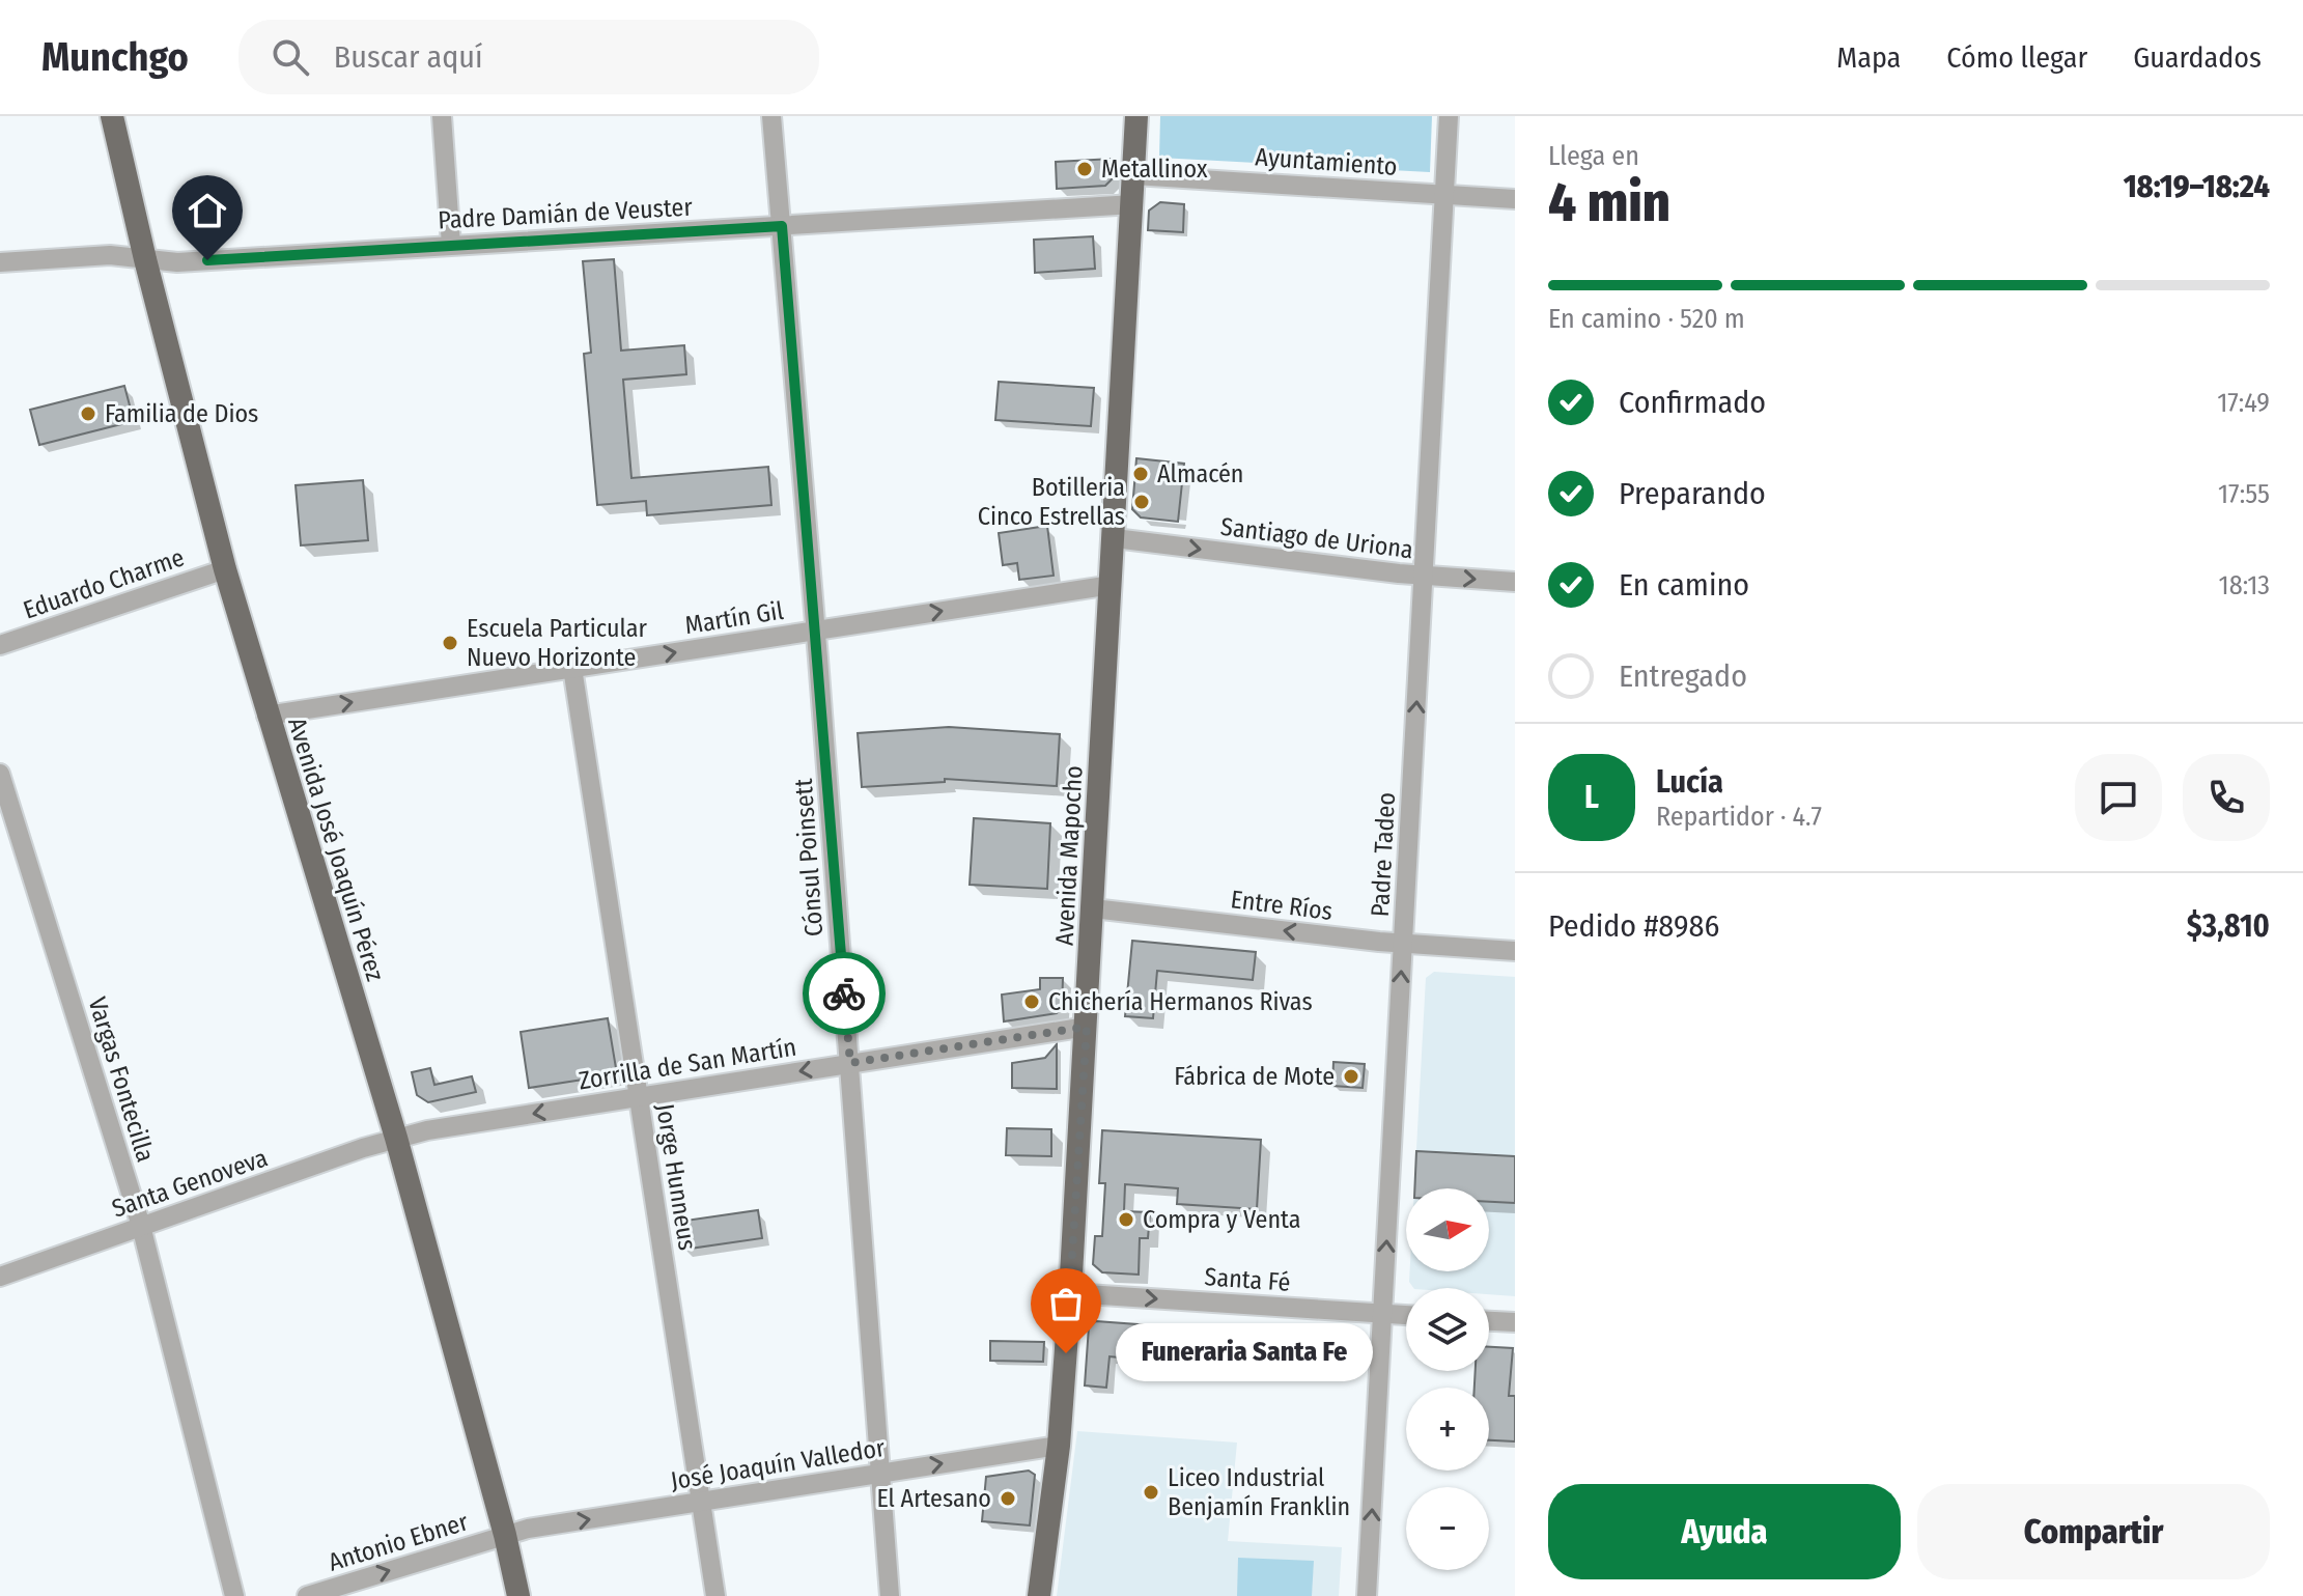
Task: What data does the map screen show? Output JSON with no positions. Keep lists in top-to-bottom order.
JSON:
{
  "streets": {
    "main road": ["Avenida José Joaquín Pérez", "Avenida Mapocho"],
    "street": [
      "Ayuntamiento",
      "Padre Damián de Veuster",
      "Santiago de Uriona",
      "Eduardo Charme",
      "Martín Gil",
      "Padre Tadeo",
      "Cónsul Poinsett",
      "Entre Ríos",
      "Zorrilla de San Martín",
      "Vargas Fontecilla",
      "Jorge Hunneus",
      "Santa Genoveva",
      "Santa Fé",
      "José Joaquín Valledor",
      "Antonio Ebner"
    ]
  },
  "crossings": [
    ["Ayuntamiento", "Padre Tadeo"],
    ["Ayuntamiento", "Avenida Mapocho"],
    ["Padre Damián de Veuster", "Avenida José Joaquín Pérez"],
    ["Padre Damián de Veuster", "Avenida Mapocho"],
    ["Padre Damián de Veuster", "Cónsul Poinsett"],
    ["Santiago de Uriona", "Padre Tadeo"],
    ["Santiago de Uriona", "Avenida Mapocho"],
    ["Eduardo Charme", "Avenida José Joaquín Pérez"],
    ["Martín Gil", "Avenida José Joaquín Pérez"],
    ["Martín Gil", "Avenida Mapocho"],
    ["Martín Gil", "Cónsul Poinsett"],
    ["Martín Gil", "Jorge Hunneus"],
    ["Avenida José Joaquín Pérez", "Zorrilla de San Martín"],
    ["Avenida José Joaquín Pérez", "Santa Genoveva"],
    ["Avenida José Joaquín Pérez", "José Joaquín Valledor"],
    ["Avenida José Joaquín Pérez", "Antonio Ebner"],
    ["Padre Tadeo", "Entre Ríos"],
    ["Padre Tadeo", "Santa Fé"],
    ["Avenida Mapocho", "Entre Ríos"],
    ["Avenida Mapocho", "Zorrilla de San Martín"],
    ["Avenida Mapocho", "Santa Fé"],
    ["Avenida Mapocho", "José Joaquín Valledor"],
    ["Cónsul Poinsett", "Zorrilla de San Martín"],
    ["Cónsul Poinsett", "José Joaquín Valledor"],
    ["Zorrilla de San Martín", "Jorge Hunneus"],
    ["Zorrilla de San Martín", "Santa Genoveva"],
    ["Vargas Fontecilla", "Santa Genoveva"],
    ["Jorge Hunneus", "José Joaquín Valledor"],
    ["José Joaquín Valledor", "Antonio Ebner"]
  ],
  "one_way": [
    "Santiago de Uriona",
    "Martín Gil",
    "Padre Tadeo",
    "Entre Ríos",
    "Zorrilla de San Martín",
    "Santa Fé",
    "José Joaquín Valledor",
    "Antonio Ebner"
  ],
  "places": [
    "Metallinox",
    "Familia de Dios",
    "Almacén",
    "Botilleria Cinco Estrellas",
    "Escuela Particular Nuevo Horizonte",
    "Chichería Hermanos Rivas",
    "Fábrica de Mote",
    "Compra y Venta",
    "Funeraria Santa Fe",
    "Liceo Industrial Benjamín Franklin",
    "El Artesano"
  ],
  "north": "right",
  "page": {
    "header": "Munchgo",
    "search": "Buscar aquí",
    "nav": ["Mapa", "Cómo llegar", "Guardados"],
    "heading": ["4 min", "Llega en", "18:19–18:24"],
    "panel": [
      "Lucía",
      "Repartidor · 4.7",
      "Pedido #8986",
      "$3,810"
    ],
    "bar": "En camino · 520 m",
    "list": [
      ["Confirmado", "17:49"],
      ["Preparando", "17:55"],
      ["En camino", "18:13"],
      "Entregado"
    ],
    "round": "L",
    "map_buttons": ["+", "−"],
    "bubble": "Funeraria Santa Fe",
    "buttons": ["Ayuda", "Compartir"]
  }
}
